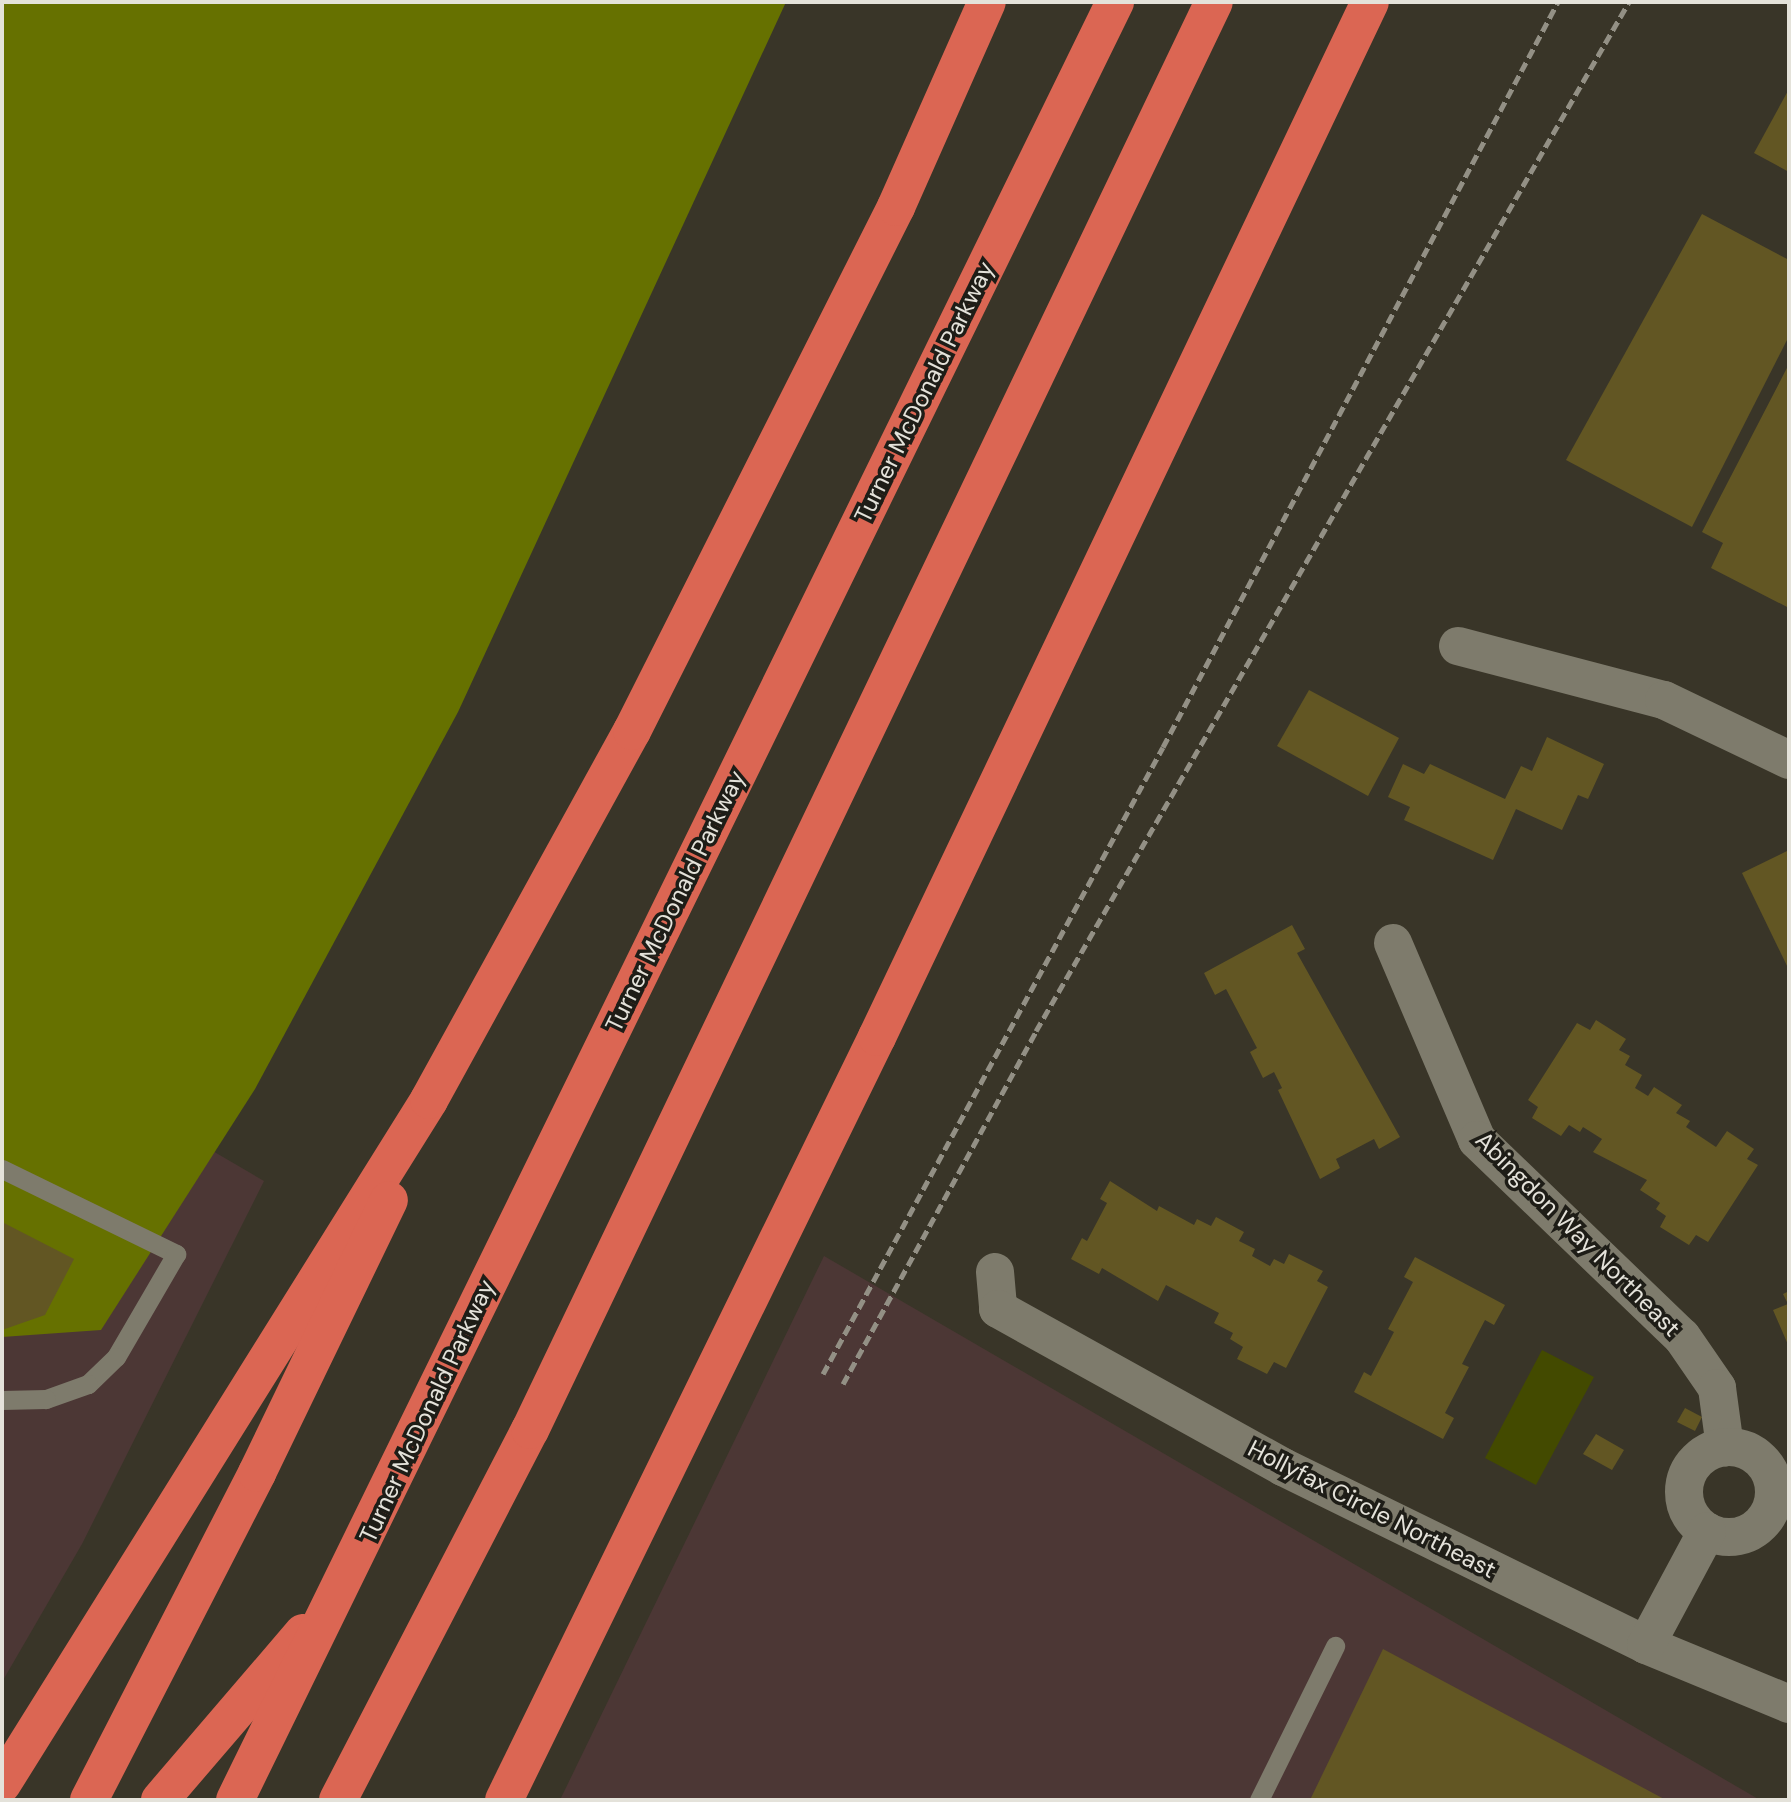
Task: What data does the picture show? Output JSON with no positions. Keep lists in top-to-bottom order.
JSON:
{
  "streets": {
    "highway": ["Turner McDonald Parkway"],
    "street": ["Abingdon Way Northeast", "Hollyfax Circle Northeast"]
  }
}
